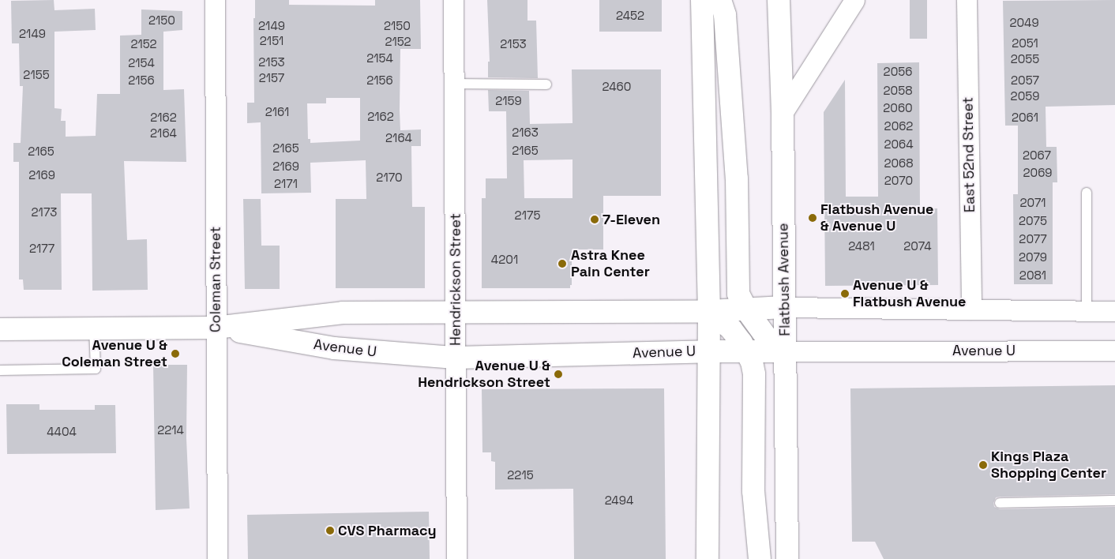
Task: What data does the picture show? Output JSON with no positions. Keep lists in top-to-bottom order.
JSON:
{
  "streets": {
    "main road": ["Flatbush Avenue", "Avenue U"],
    "street": ["East 52nd Street", "Coleman Street", "Hendrickson Street"]
  },
  "crossings": [
    ["East 52nd Street", "Avenue U"],
    ["Coleman Street", "Avenue U"],
    ["Hendrickson Street", "Avenue U"],
    ["Flatbush Avenue", "Avenue U"]
  ],
  "places": [
    "Flatbush Avenue & Avenue U",
    "7-Eleven",
    "Astra Knee Pain Center",
    "Avenue U & Flatbush Avenue",
    "Avenue U & Coleman Street",
    "Avenue U & Hendrickson Street",
    "Kings Plaza Shopping Center",
    "CVS Pharmacy"
  ],
  "house_numbers": [
    "2452",
    "2150",
    "2049",
    "2149",
    "2150",
    "2149",
    "2151",
    "2152",
    "2051",
    "2152",
    "2153",
    "2154",
    "2055",
    "2153",
    "2154",
    "2056",
    "2155",
    "2157",
    "2156",
    "2156",
    "2057",
    "2460",
    "2058",
    "2059",
    "2159",
    "2060",
    "2161",
    "2162",
    "2162",
    "2061",
    "2062",
    "2163",
    "2164",
    "2164",
    "2064",
    "2165",
    "2165",
    "2165",
    "2067",
    "2068",
    "2169",
    "2069",
    "2169",
    "2170",
    "2070",
    "2171",
    "2071",
    "2173",
    "2175",
    "2075",
    "2077",
    "2481",
    "2074",
    "2177",
    "2079",
    "4201",
    "2081",
    "2214",
    "4404",
    "2215",
    "2494"
  ]
}
